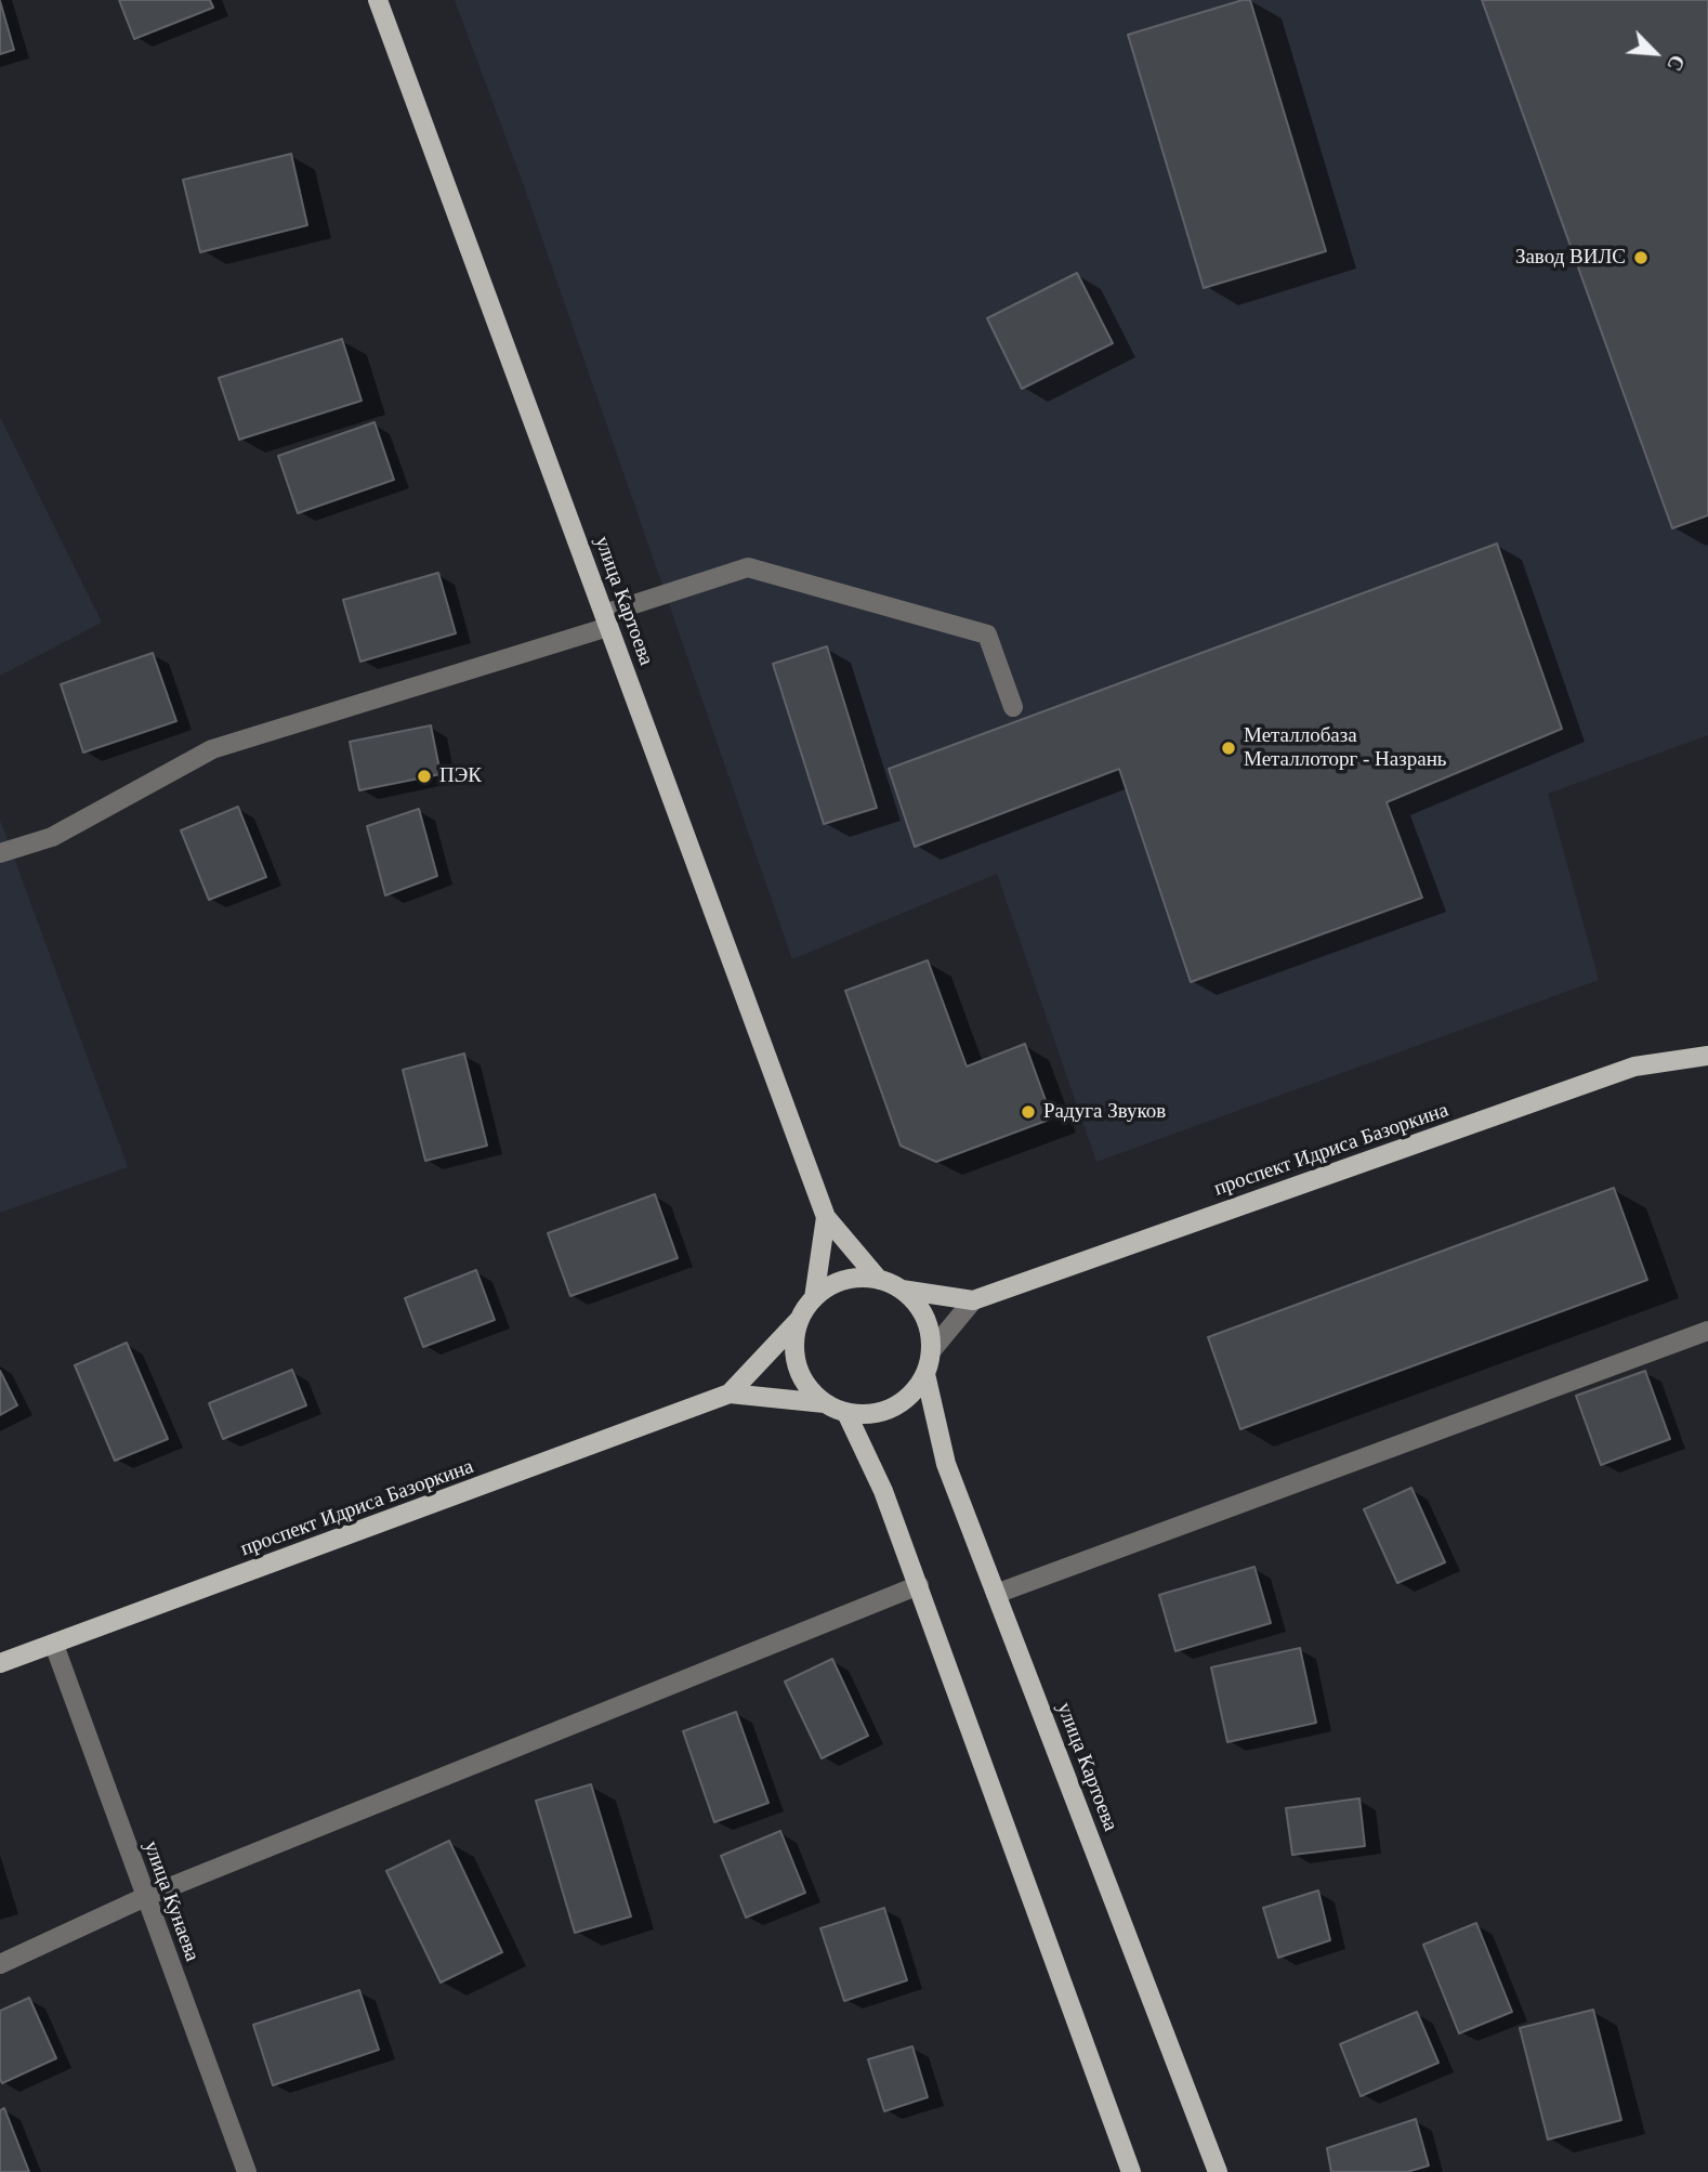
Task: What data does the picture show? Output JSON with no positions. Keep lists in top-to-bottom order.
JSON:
{
  "streets": {
    "main road": ["улица Картоева", "проспект Идриса Базоркина"],
    "street": ["улица Кунаева"]
  },
  "crossings": [
    ["улица Картоева", "проспект Идриса Базоркина"],
    ["проспект Идриса Базоркина", "улица Кунаева"]
  ],
  "places": [
    "Завод ВИЛС",
    "Металлобаза Металлоторг - Назрань",
    "ПЭК",
    "Радуга Звуков"
  ],
  "north": "bottom right"
}
